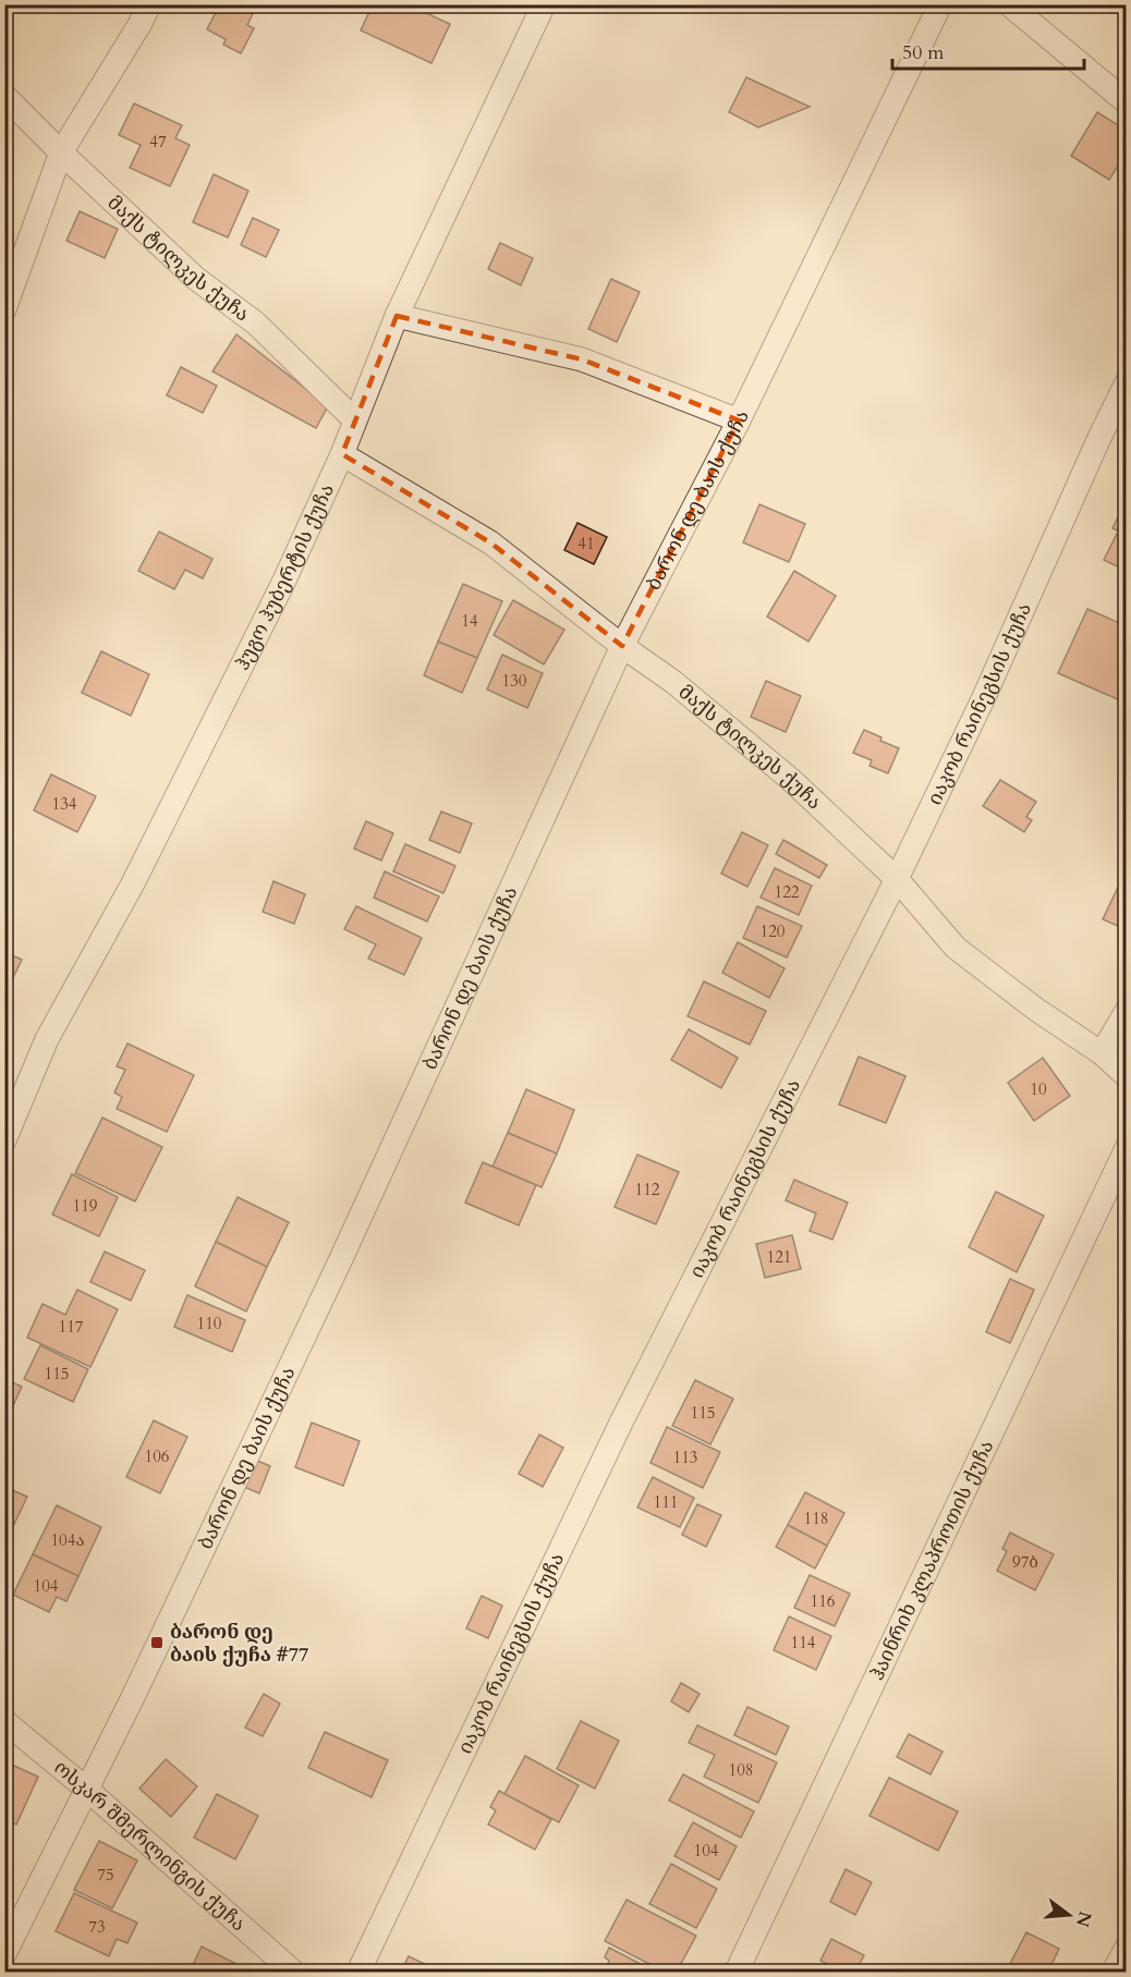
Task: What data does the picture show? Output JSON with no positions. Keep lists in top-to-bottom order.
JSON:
{
  "streets": {
    "street": [
      "მაქს ტილკეს ქუჩა",
      "ბარონ დე ბაის ქუჩა",
      "ჰუგო ჰუბერტის ქუჩა",
      "იაკობ რაინეგსის ქუჩა",
      "ჰაინრიხ კლაპროთის ქუჩა",
      "ოსკარ შმერლინგის ქუჩა"
    ]
  },
  "crossings": [
    ["მაქს ტილკეს ქუჩა", "ბარონ დე ბაის ქუჩა"],
    ["მაქს ტილკეს ქუჩა", "ჰუგო ჰუბერტის ქუჩა"],
    ["მაქს ტილკეს ქუჩა", "იაკობ რაინეგსის ქუჩა"],
    ["ბარონ დე ბაის ქუჩა", "ოსკარ შმერლინგის ქუჩა"]
  ],
  "places": {
    "transit": ["ბარონ დე ბაის ქუჩა #77"]
  },
  "house_numbers": [
    "47",
    "41",
    "14",
    "130",
    "134",
    "122",
    "120",
    "10",
    "112",
    "119",
    "121",
    "110",
    "117",
    "115",
    "115",
    "106",
    "113",
    "111",
    "118",
    "104ა",
    "97ბ",
    "104",
    "116",
    "114",
    "108",
    "104",
    "75",
    "73"
  ],
  "scale_bar": "50 m",
  "north": "right"
}
